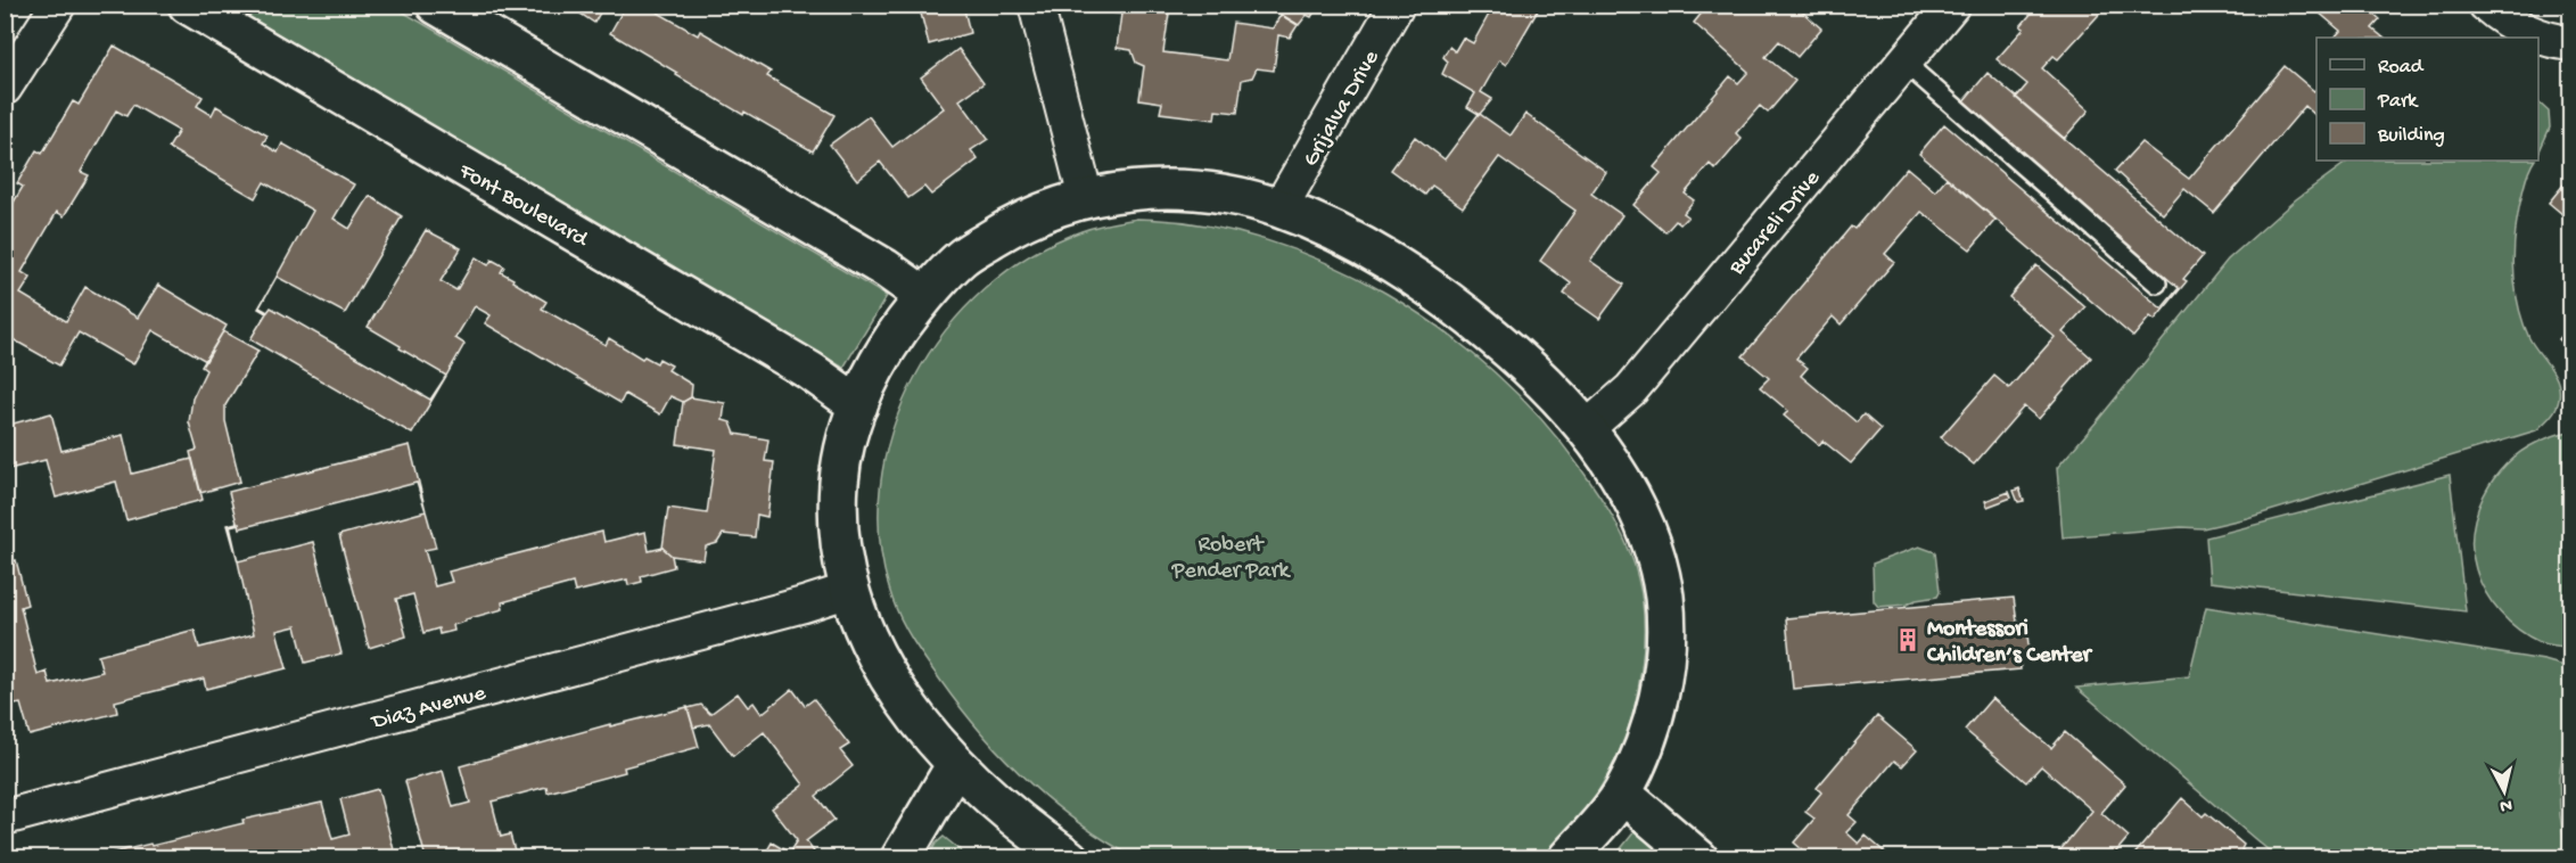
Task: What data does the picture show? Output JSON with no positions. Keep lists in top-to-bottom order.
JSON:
{
  "streets": {
    "street": [
      "Grijalva Drive",
      "Font Boulevard",
      "Bucareli Drive",
      "Diaz Avenue"
    ]
  },
  "parks": ["Robert Pender Park"],
  "places": {
    "building": ["Montessori Children’s Center"]
  },
  "legend": ["Road", "Park", "Building"],
  "north": "bottom"
}
